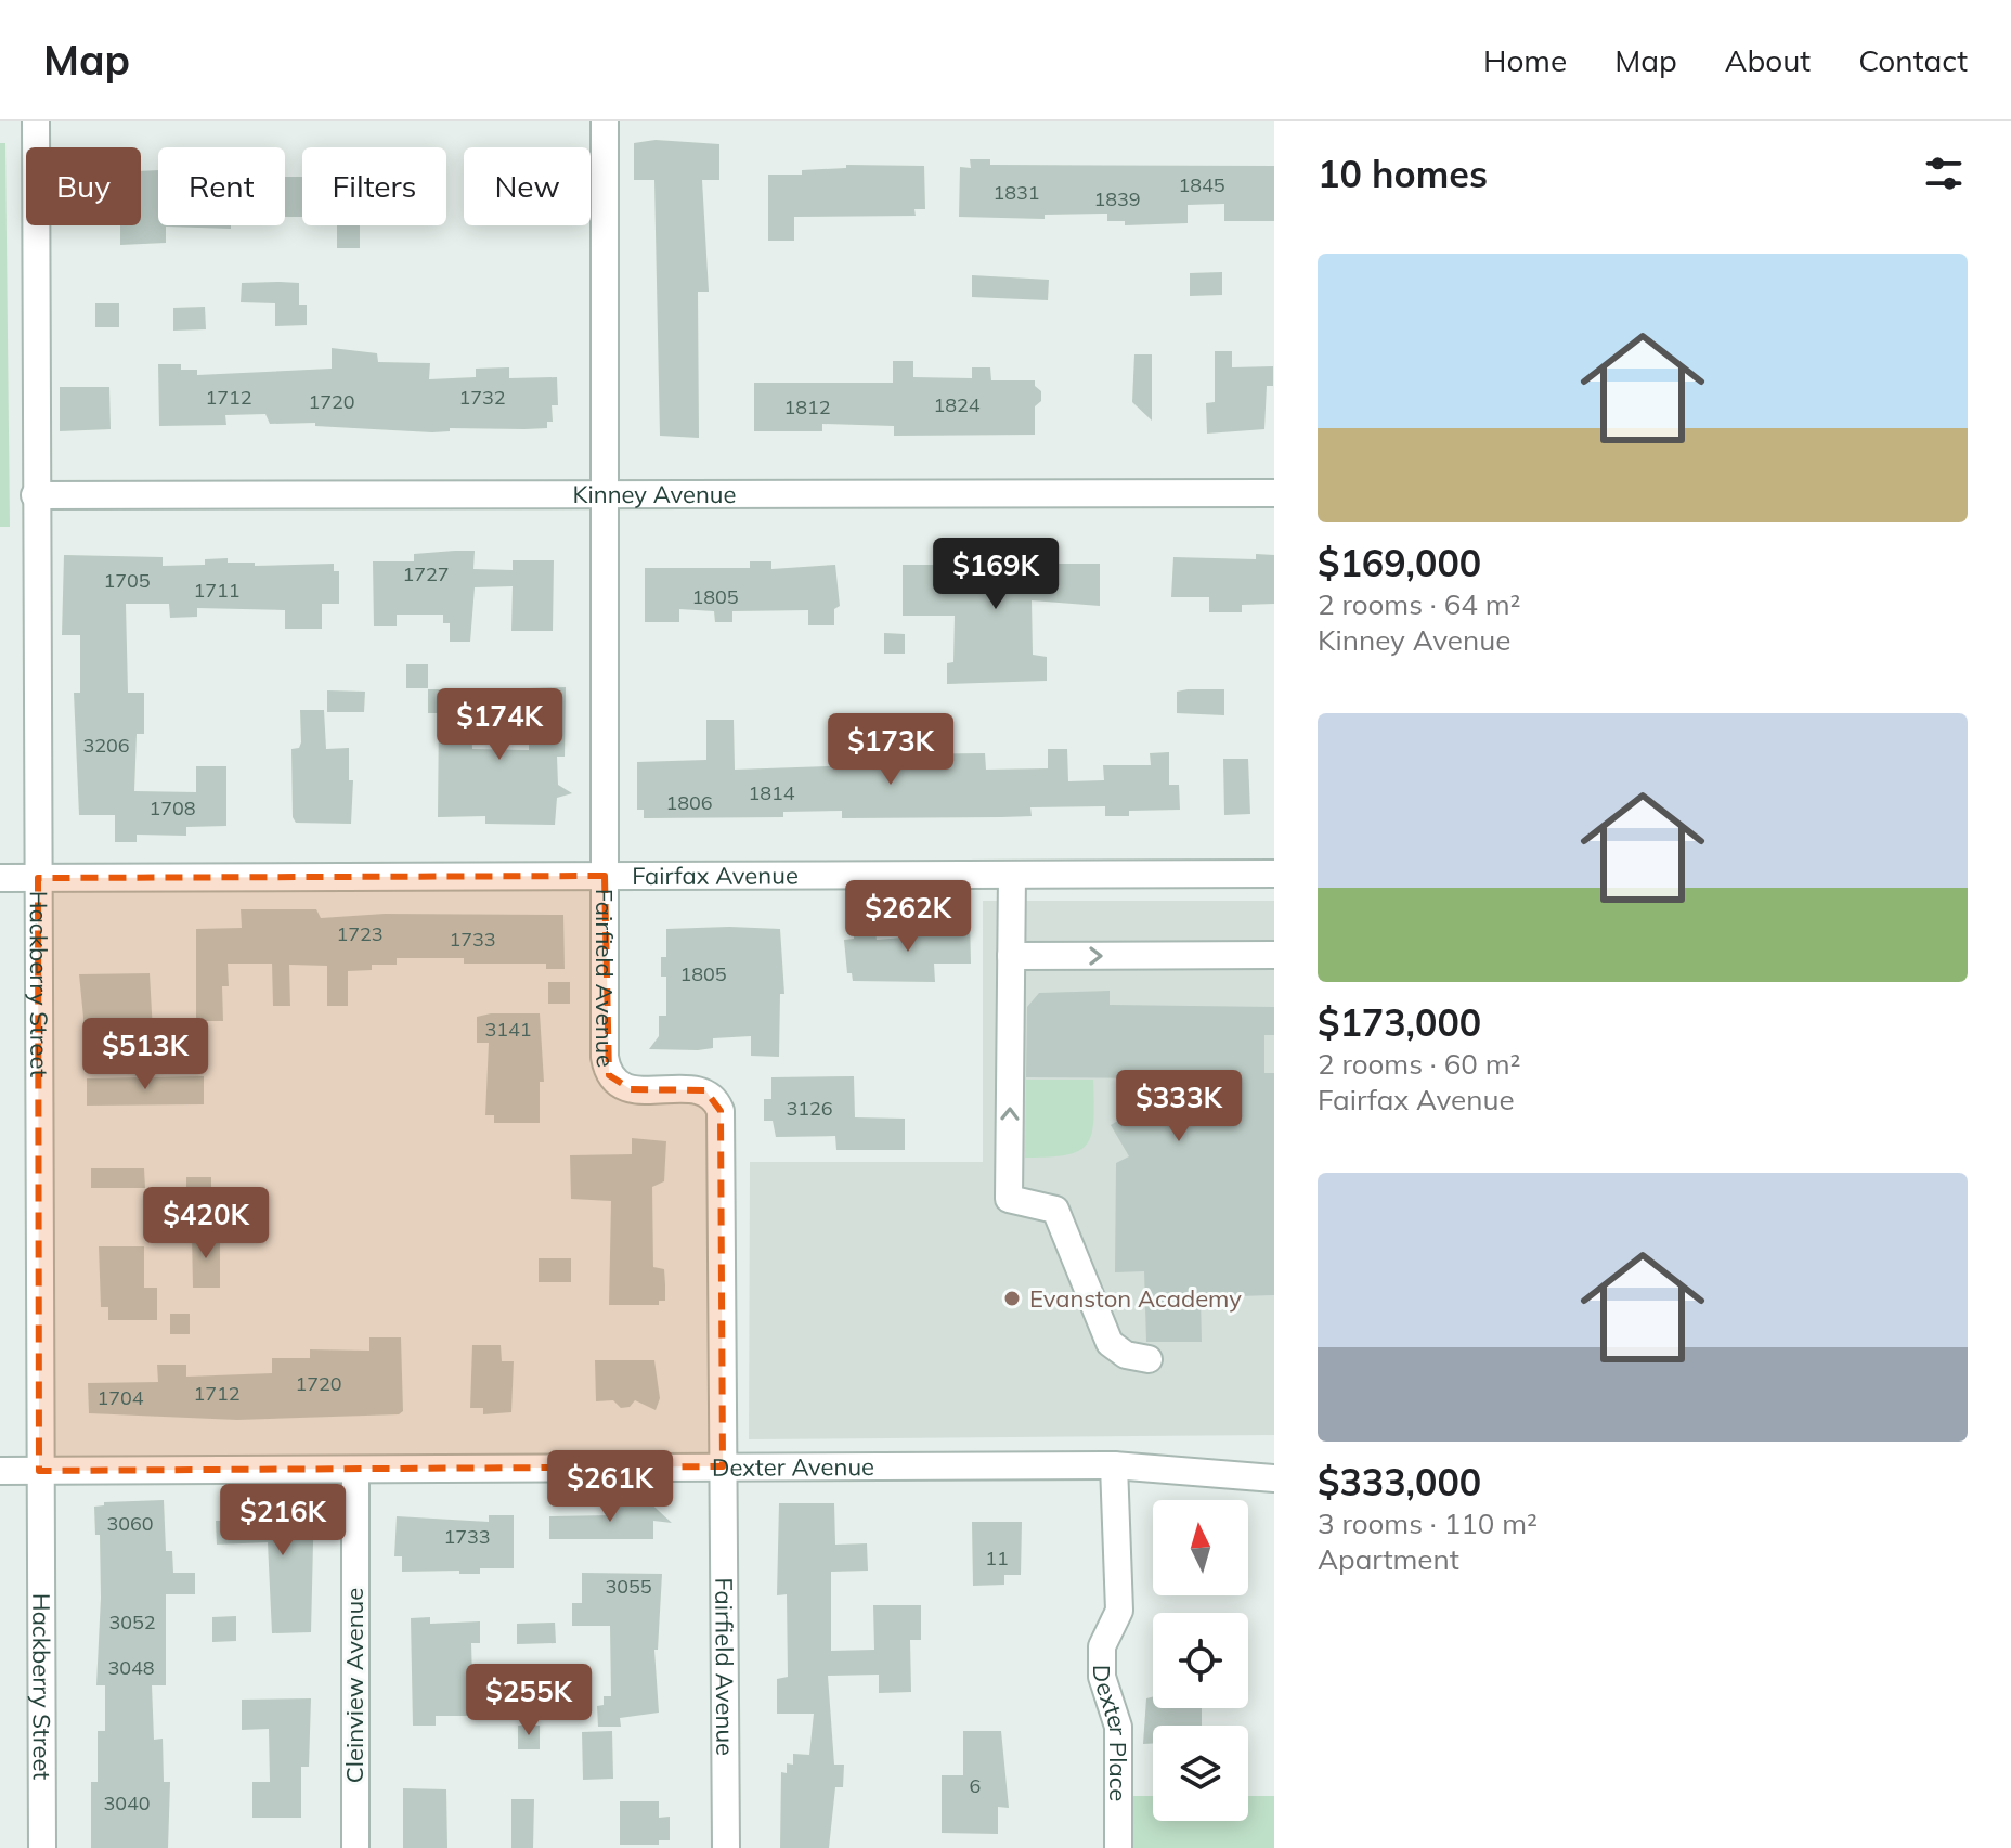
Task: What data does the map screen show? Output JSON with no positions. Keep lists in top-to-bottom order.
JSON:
{
  "streets": {
    "street": [
      "Kinney Avenue",
      "Fairfax Avenue",
      "Fairfield Avenue",
      "Hackberry Street",
      "Dexter Avenue",
      "Cleinview Avenue",
      "Dexter Place"
    ]
  },
  "crossings": [
    ["Kinney Avenue", "Fairfield Avenue"],
    ["Kinney Avenue", "Hackberry Street"],
    ["Fairfax Avenue", "Fairfield Avenue"],
    ["Fairfax Avenue", "Hackberry Street"],
    ["Fairfield Avenue", "Dexter Avenue"],
    ["Hackberry Street", "Dexter Avenue"],
    ["Dexter Avenue", "Cleinview Avenue"],
    ["Dexter Avenue", "Dexter Place"]
  ],
  "places": ["Evanston Academy"],
  "house_numbers": [
    "1845",
    "1831",
    "1839",
    "1712",
    "1732",
    "1720",
    "1824",
    "1812",
    "1727",
    "1705",
    "1711",
    "1805",
    "3206",
    "1814",
    "1806",
    "1708",
    "1723",
    "1733",
    "1805",
    "3141",
    "3126",
    "1720",
    "1712",
    "1704",
    "3060",
    "1733",
    "11",
    "3055",
    "3052",
    "3048",
    "6",
    "3040"
  ],
  "north": "top",
  "page": {
    "header": "Map",
    "nav": [
      "Home",
      "Map",
      "About",
      "Contact"
    ],
    "heading": "10 homes",
    "chip": [
      "Buy",
      "Rent",
      "Filters",
      "New"
    ],
    "list": [
      {
        "name": "$169,000",
        "note": "2 rooms · 64 m² · Kinney Avenue"
      },
      {
        "name": "$173,000",
        "note": "2 rooms · 60 m² · Fairfax Avenue"
      },
      {
        "name": "$333,000",
        "note": "3 rooms · 110 m² · Apartment"
      }
    ],
    "price": [
      "$169K",
      "$174K",
      "$173K",
      "$262K",
      "$513K",
      "$333K",
      "$420K",
      "$261K",
      "$216K",
      "$255K"
    ]
  }
}
